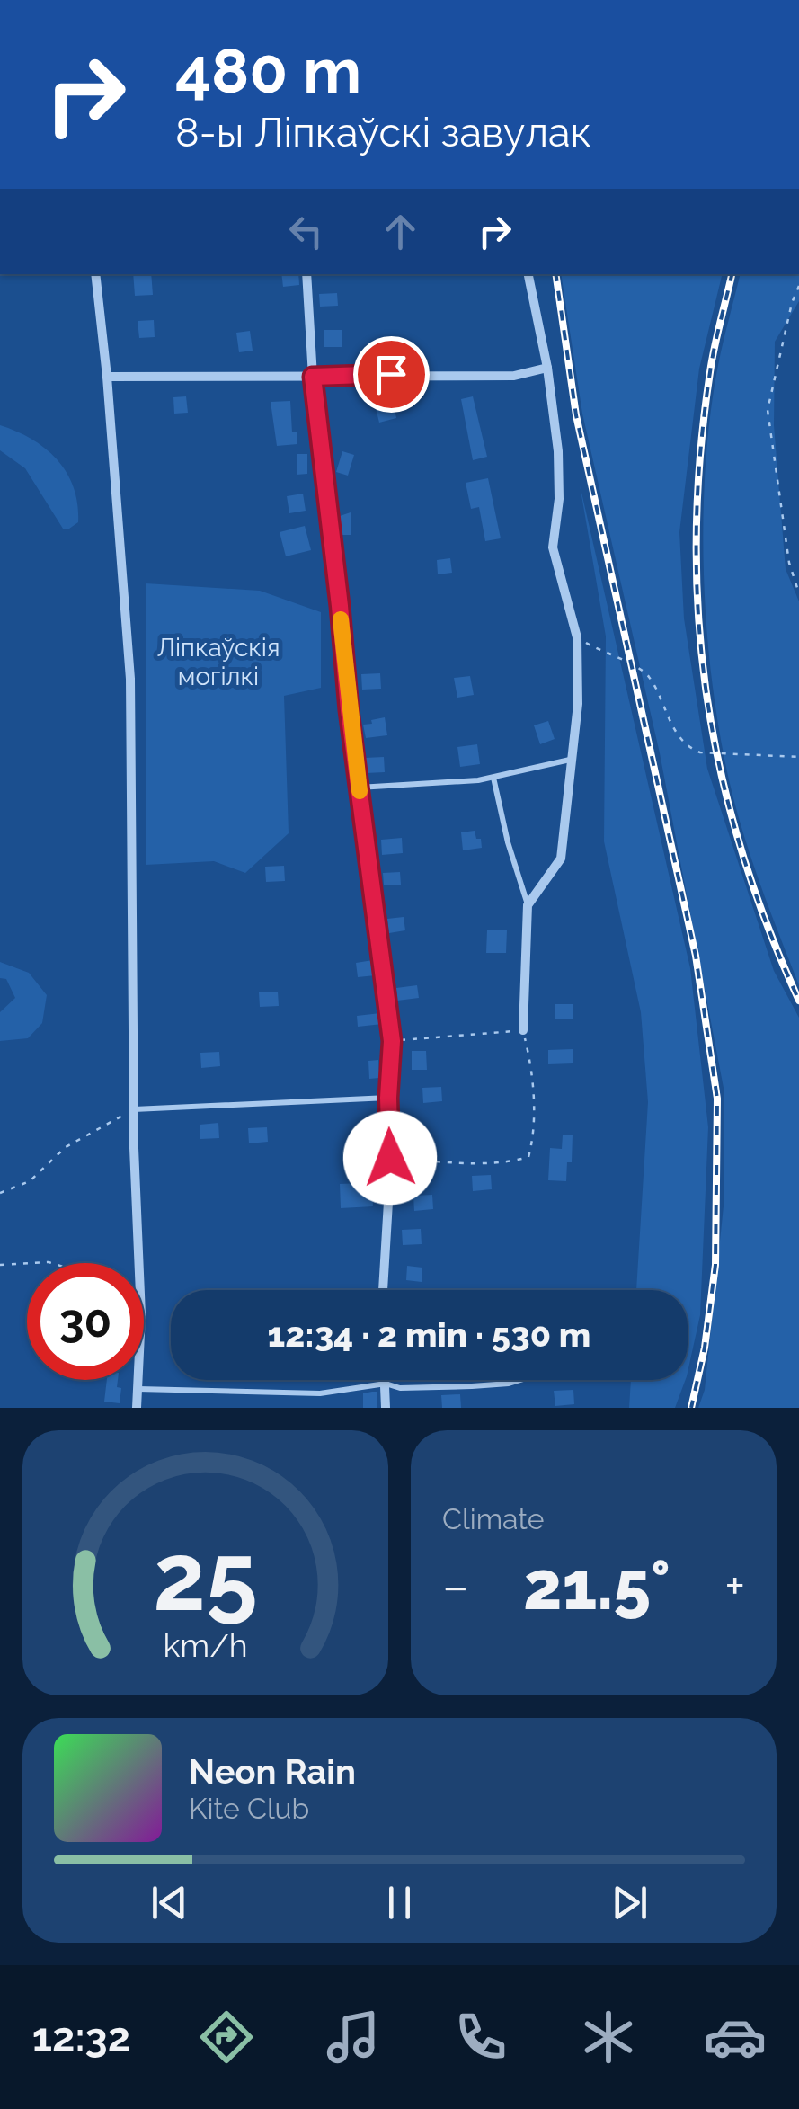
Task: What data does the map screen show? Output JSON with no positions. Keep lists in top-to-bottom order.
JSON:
{
  "parks": ["Ліпкаўскія могілкі"],
  "page": {
    "turn": ["480 m", "8-ы Ліпкаўскі завулак"],
    "limit": "30",
    "trip": "12:34 · 2 min · 530 m",
    "tile": "Climate",
    "heat": ["−", "21.5°", "+"],
    "song": ["Neon Rain", "Kite Club"],
    "tabs": "12:32",
    "gauge": ["25", "km/h"]
  }
}
